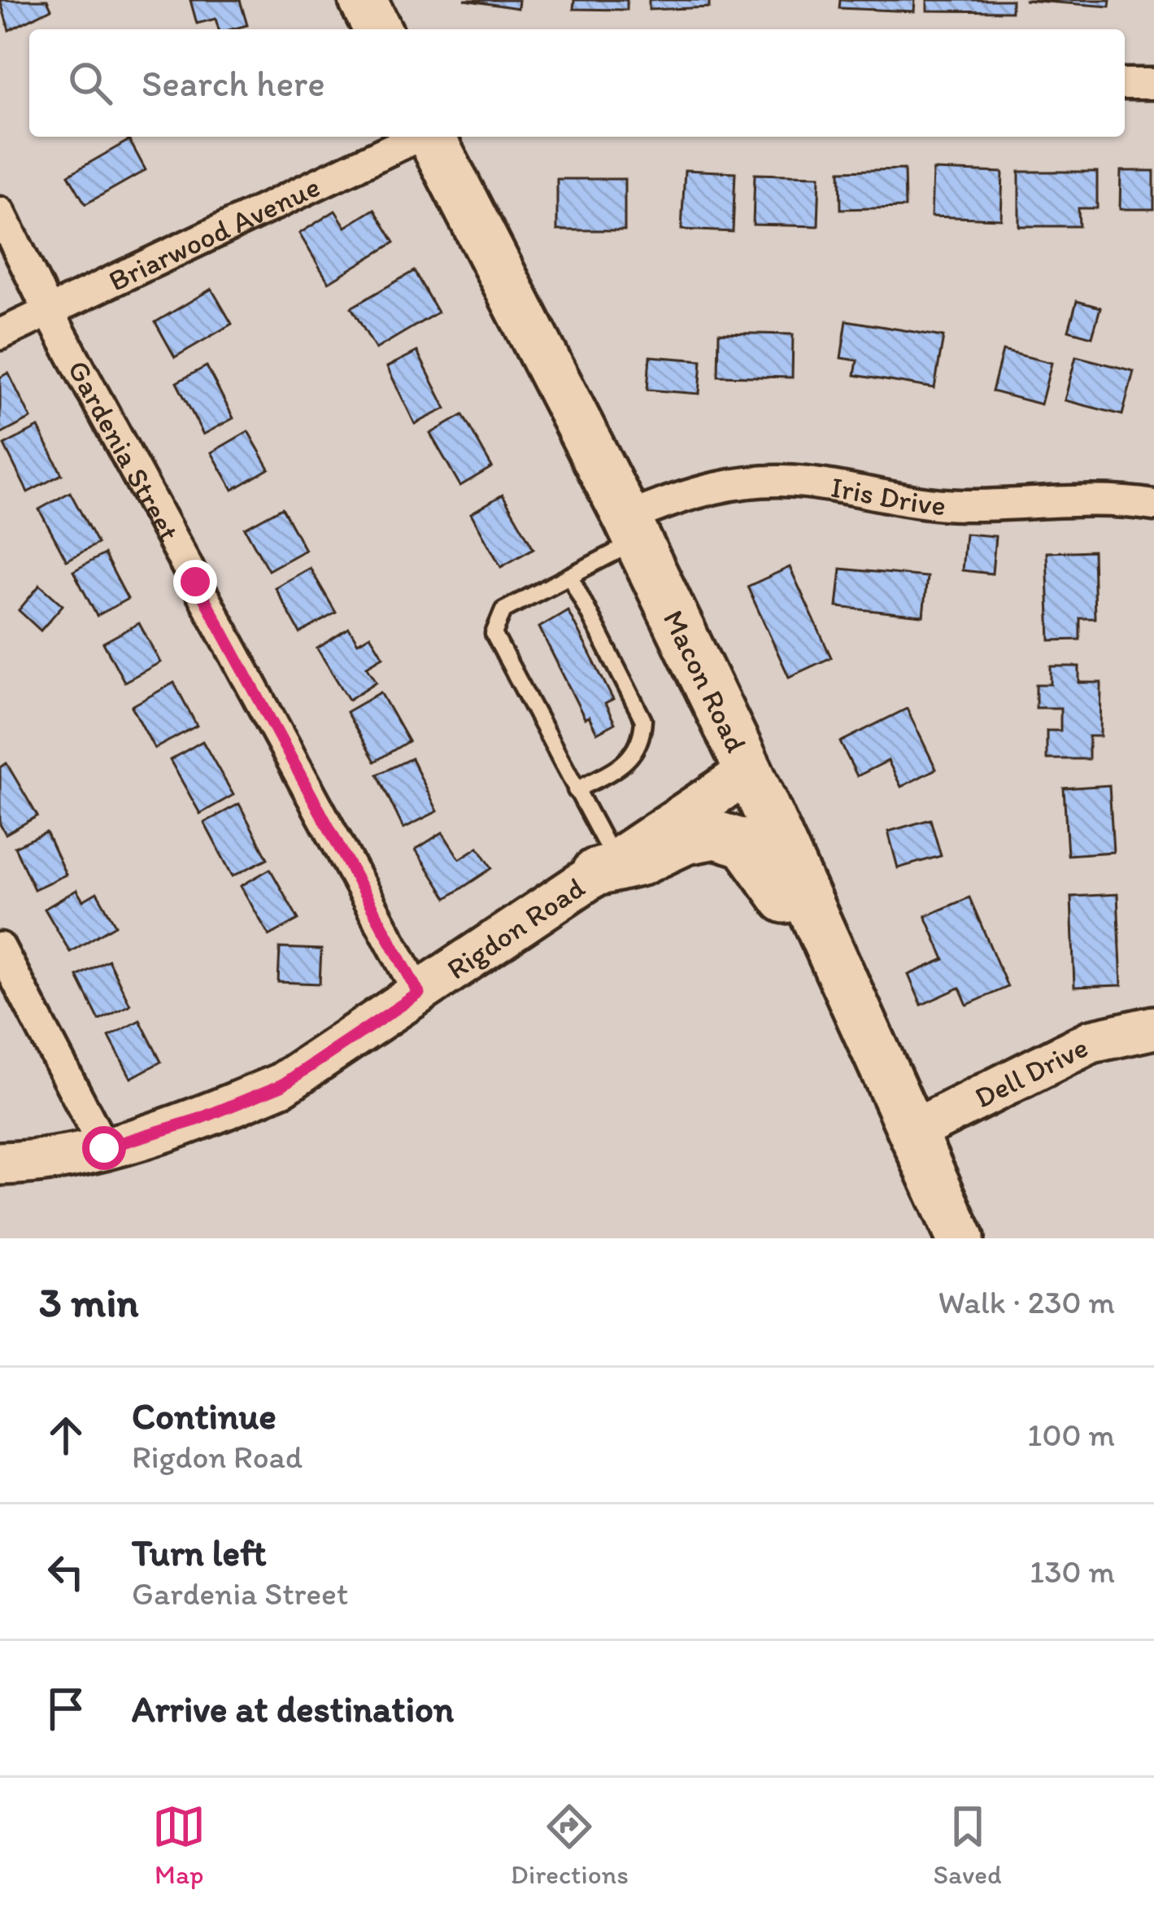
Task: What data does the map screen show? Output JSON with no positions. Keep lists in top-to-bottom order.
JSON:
{
  "streets": {
    "main road": ["Macon Road"],
    "street": [
      "Briarwood Avenue",
      "Gardenia Street",
      "Iris Drive",
      "Rigdon Road",
      "Dell Drive"
    ]
  },
  "crossings": [
    ["Briarwood Avenue", "Gardenia Street"],
    ["Gardenia Street", "Rigdon Road"],
    ["Iris Drive", "Macon Road"],
    ["Macon Road", "Rigdon Road"],
    ["Macon Road", "Dell Drive"]
  ],
  "page": {
    "search": "Search here",
    "heading": ["3 min", "Walk · 230 m"],
    "list": [
      ["Continue", "Rigdon Road", "100 m"],
      ["Turn left", "Gardenia Street", "130 m"],
      "Arrive at destination"
    ],
    "nav": ["Map", "Directions", "Saved"]
  }
}
